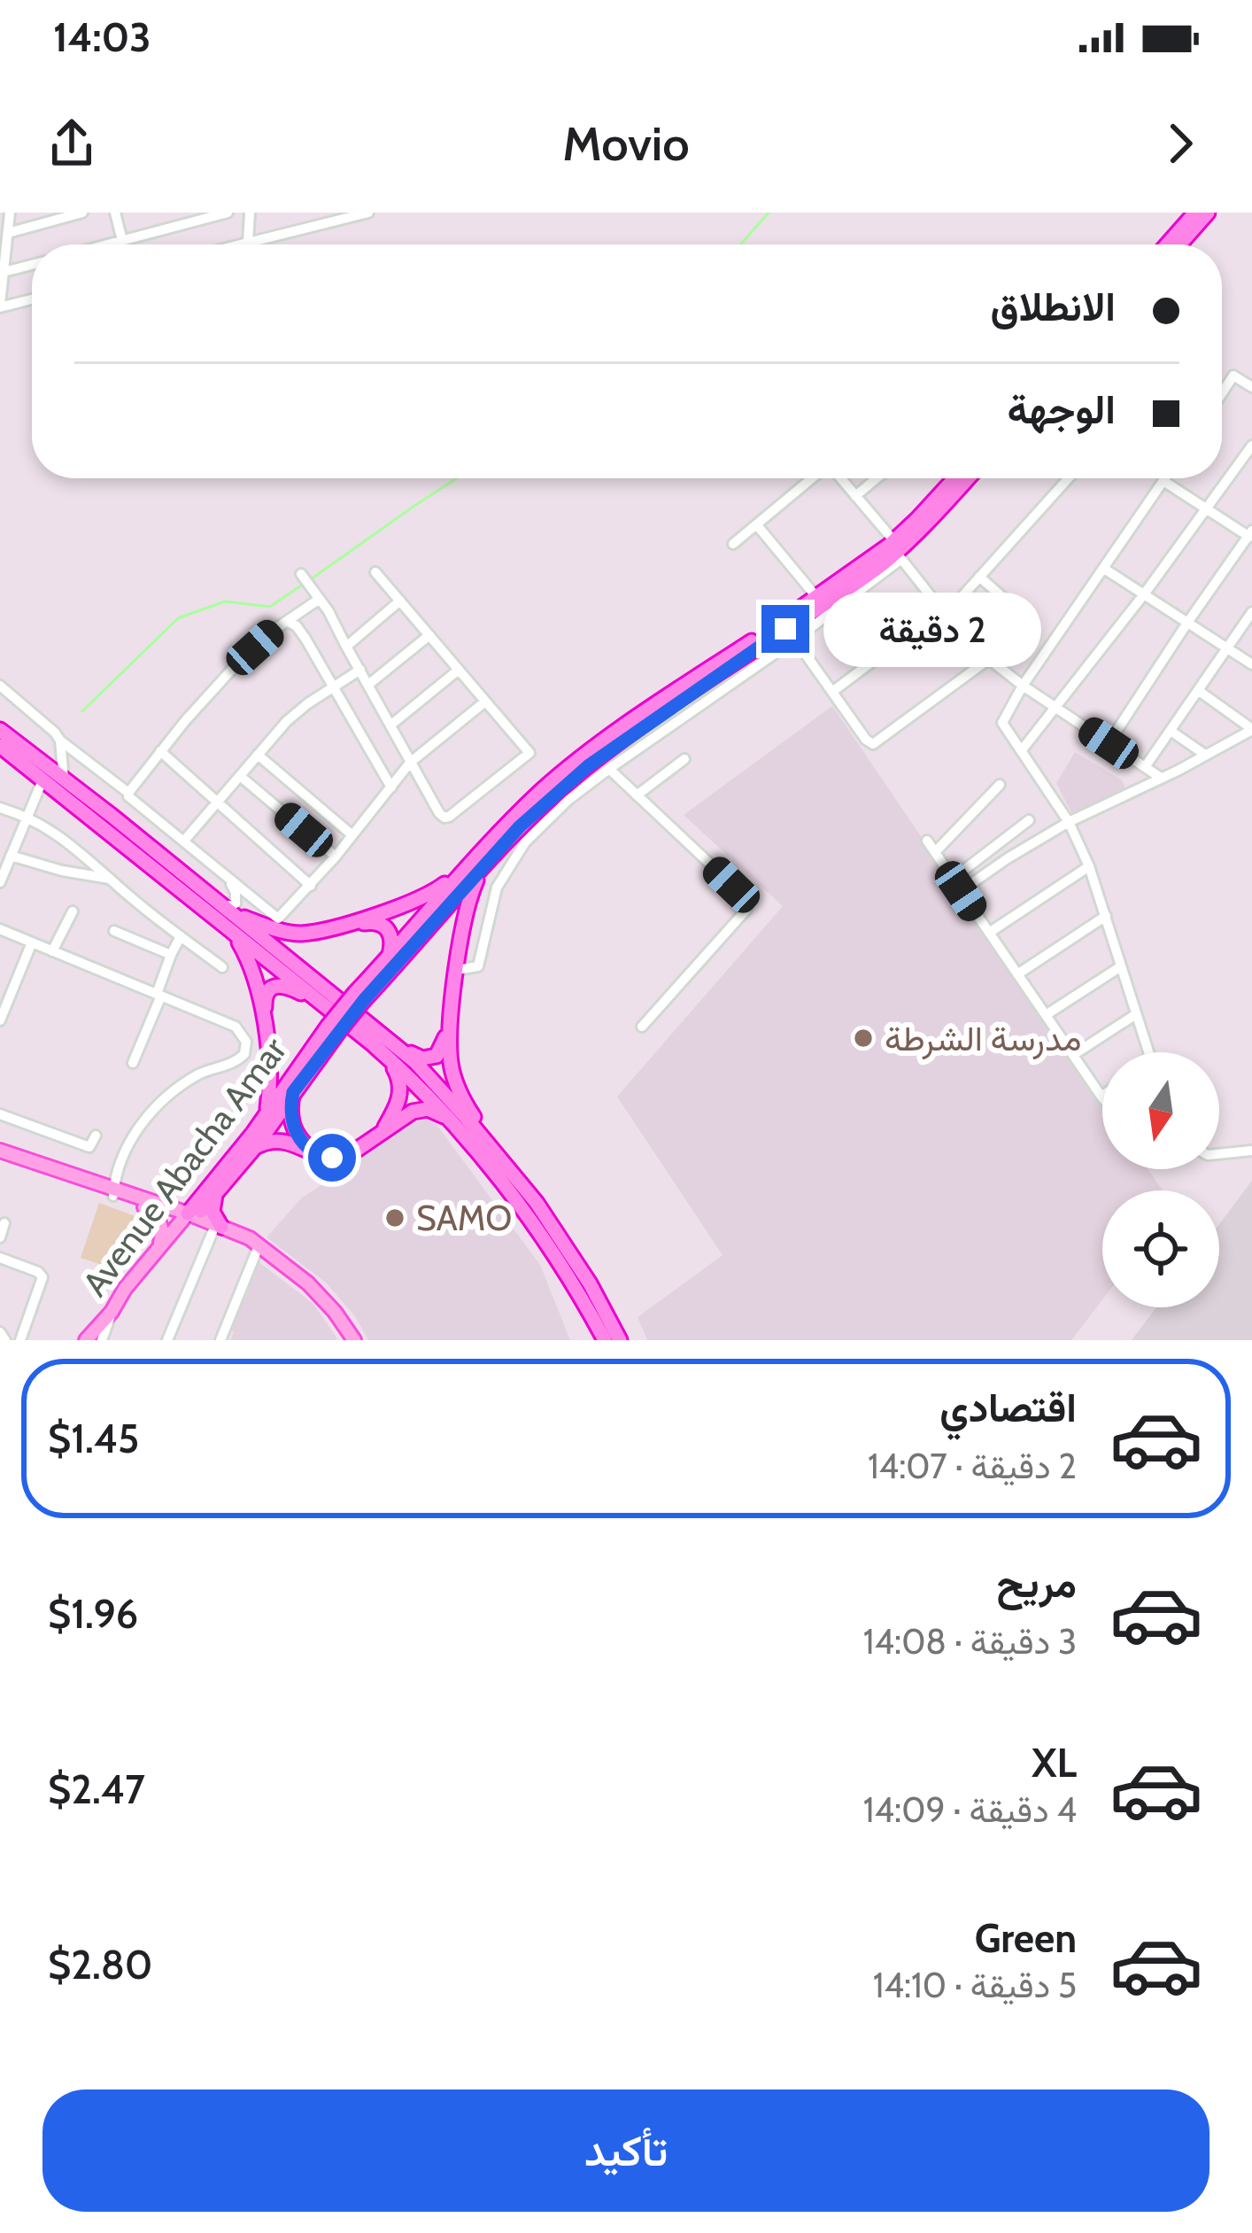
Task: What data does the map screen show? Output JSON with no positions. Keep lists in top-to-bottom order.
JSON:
{
  "streets": {
    "highway": ["Avenue Abacha Amar"]
  },
  "places": ["مدرسة الشرطة", "SAMO"],
  "north": "bottom",
  "page": {
    "status": "14:03",
    "header": "Movio",
    "banner": ["الانطلاق", "الوجهة"],
    "bubble": "2 دقيقة",
    "list": [
      {
        "name": "اقتصادي",
        "note": "2 دقيقة · 14:07",
        "value": "$1.45"
      },
      {
        "name": "مريح",
        "note": "3 دقيقة · 14:08",
        "value": "$1.96"
      },
      {
        "name": "XL",
        "note": "4 دقيقة · 14:09",
        "value": "$2.47"
      },
      {
        "name": "Green",
        "note": "5 دقيقة · 14:10",
        "value": "$2.80"
      }
    ],
    "buttons": "تأكيد"
  }
}
